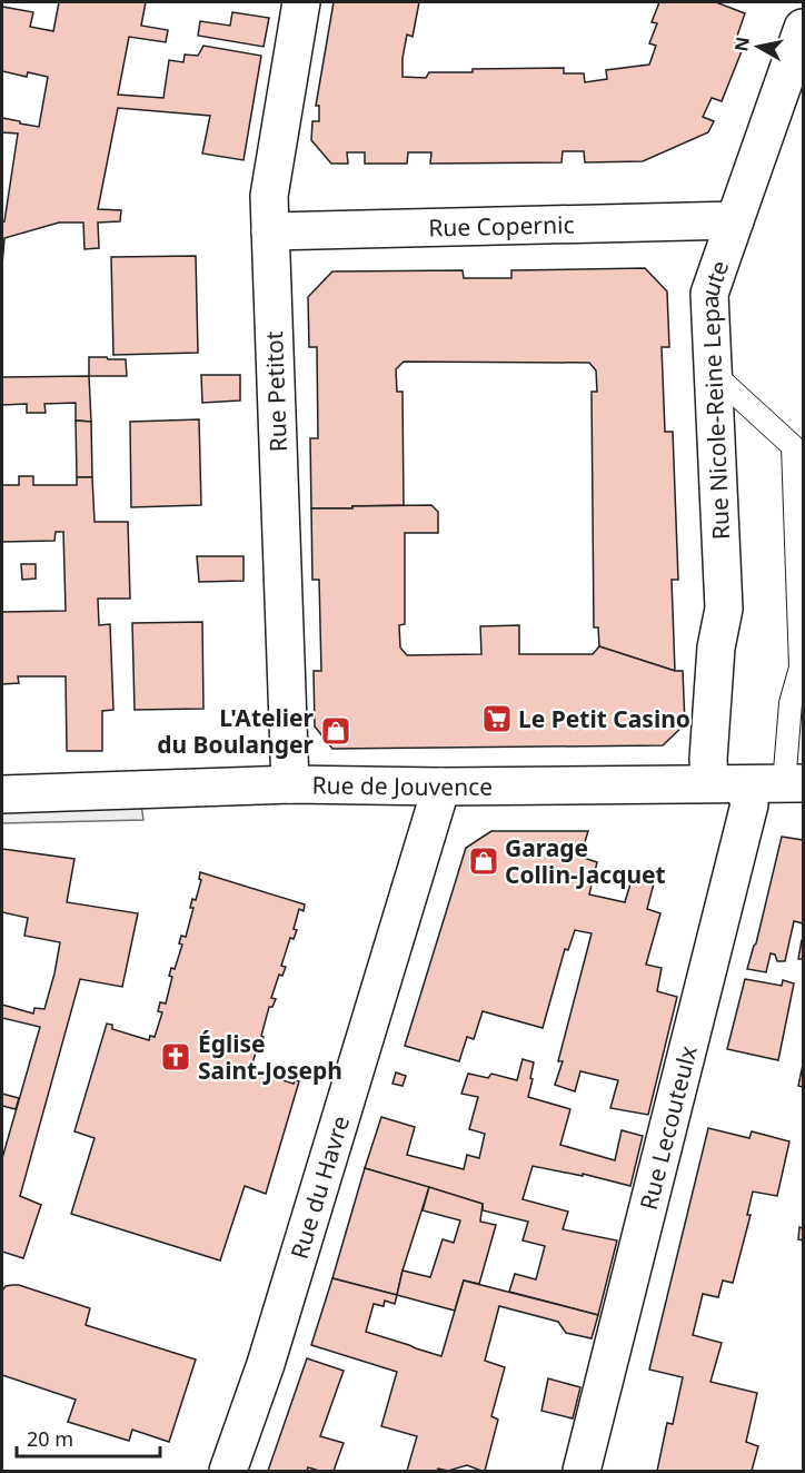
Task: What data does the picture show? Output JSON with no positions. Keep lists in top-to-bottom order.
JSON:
{
  "streets": {
    "street": [
      "Rue Copernic",
      "Rue Petitot",
      "Rue Nicole-Reine Lepaute",
      "Rue de Jouvence",
      "Rue Lecouteulx",
      "Rue du Havre"
    ]
  },
  "crossings": [
    ["Rue Copernic", "Rue Petitot"],
    ["Rue Copernic", "Rue Nicole-Reine Lepaute"],
    ["Rue Petitot", "Rue de Jouvence"],
    ["Rue Nicole-Reine Lepaute", "Rue de Jouvence"],
    ["Rue Nicole-Reine Lepaute", "Rue Lecouteulx"],
    ["Rue de Jouvence", "Rue Lecouteulx"],
    ["Rue de Jouvence", "Rue du Havre"]
  ],
  "places": {
    "supermarket": ["Le Petit Casino"],
    "shop": ["L'Atelier du Boulanger", "Garage Collin-Jacquet"],
    "church": ["Église Saint-Joseph"]
  },
  "scale_bar": "20 m",
  "north": "left"
}
